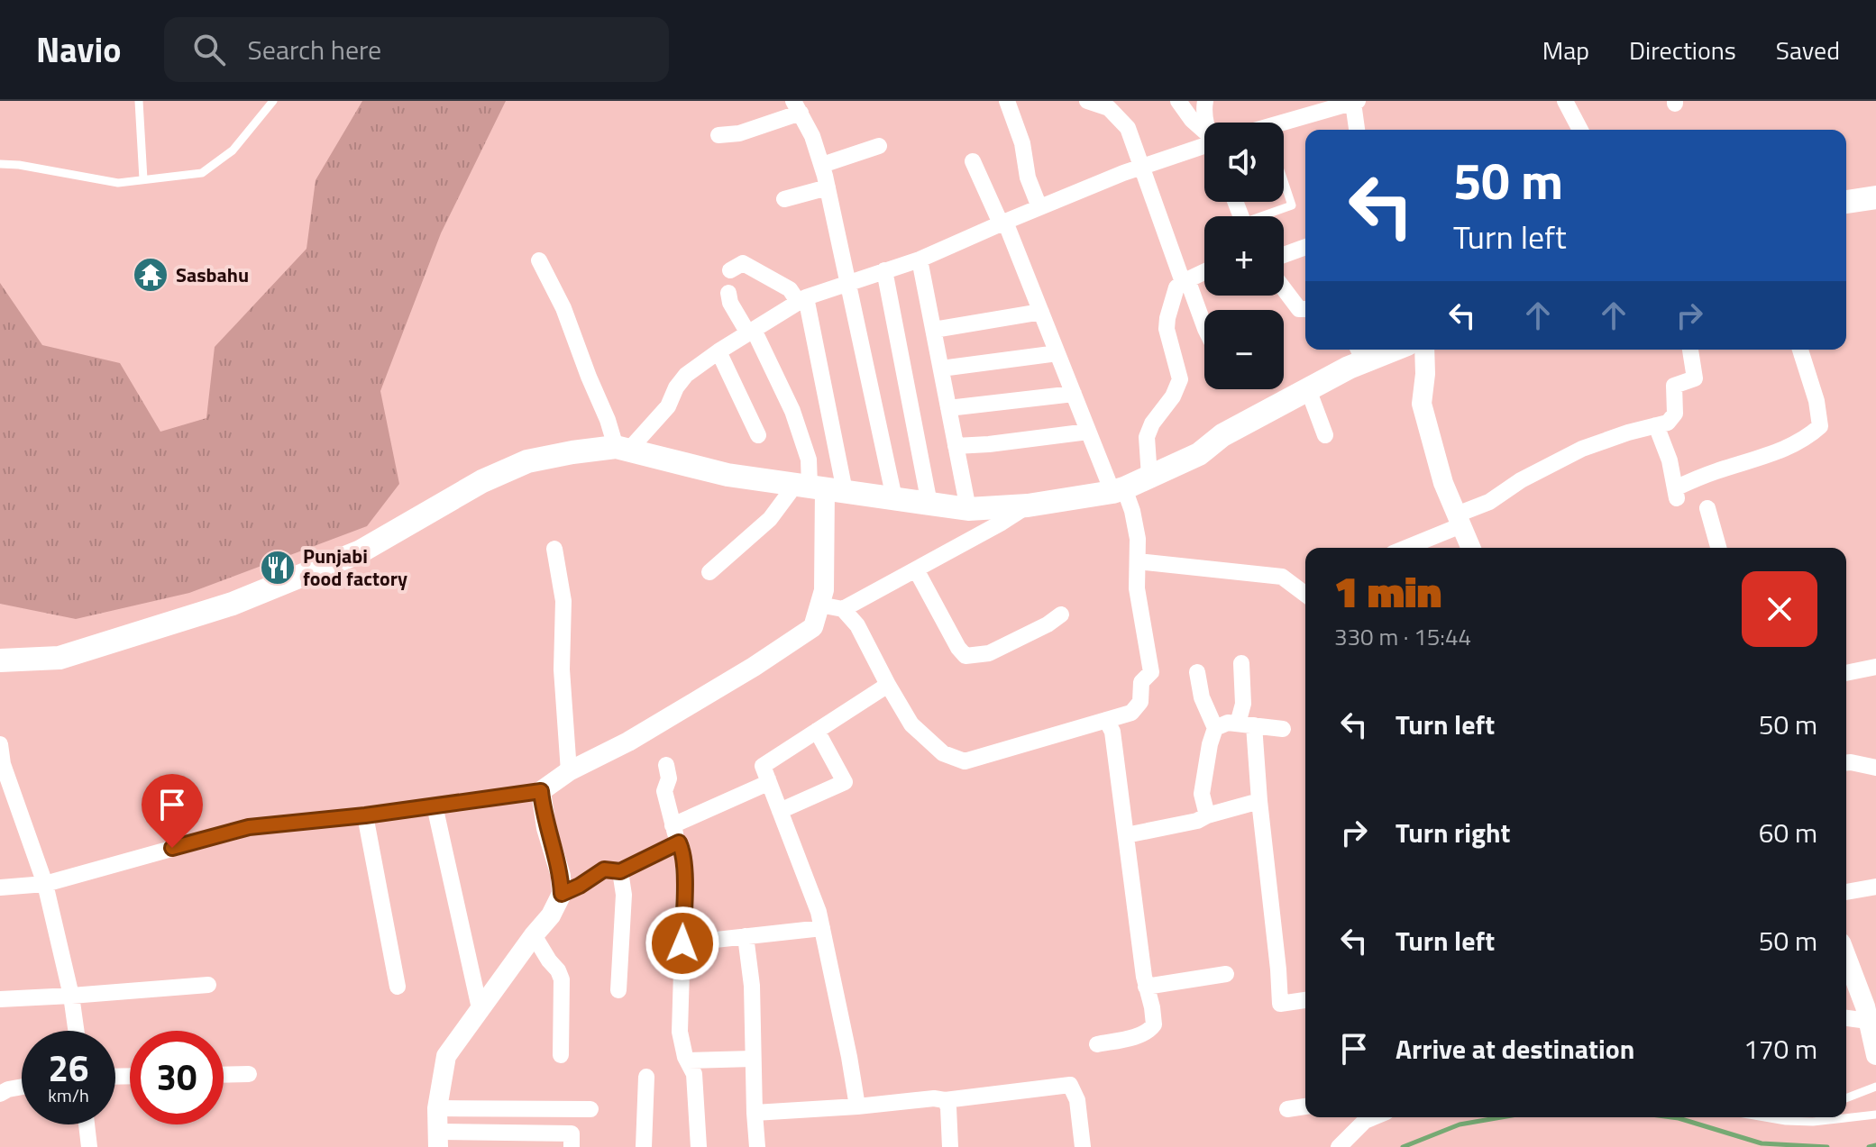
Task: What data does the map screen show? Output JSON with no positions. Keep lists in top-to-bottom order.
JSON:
{
  "places": {
    "temple": ["Sasbahu"],
    "restaurant": ["Punjabi food factory"]
  },
  "page": {
    "header": "Navio",
    "search": "Search here",
    "nav": ["Map", "Directions", "Saved"],
    "map_buttons": ["+", "−"],
    "turn": ["50 m", "Turn left"],
    "heading": ["1 min", "330 m · 15:44"],
    "list": [
      {
        "name": "Turn left",
        "value": "50 m"
      },
      {
        "name": "Turn right",
        "value": "60 m"
      },
      {
        "name": "Turn left",
        "value": "50 m"
      },
      {
        "name": "Arrive at destination",
        "value": "170 m"
      }
    ],
    "speed": "26 km/h",
    "limit": "30"
  }
}
